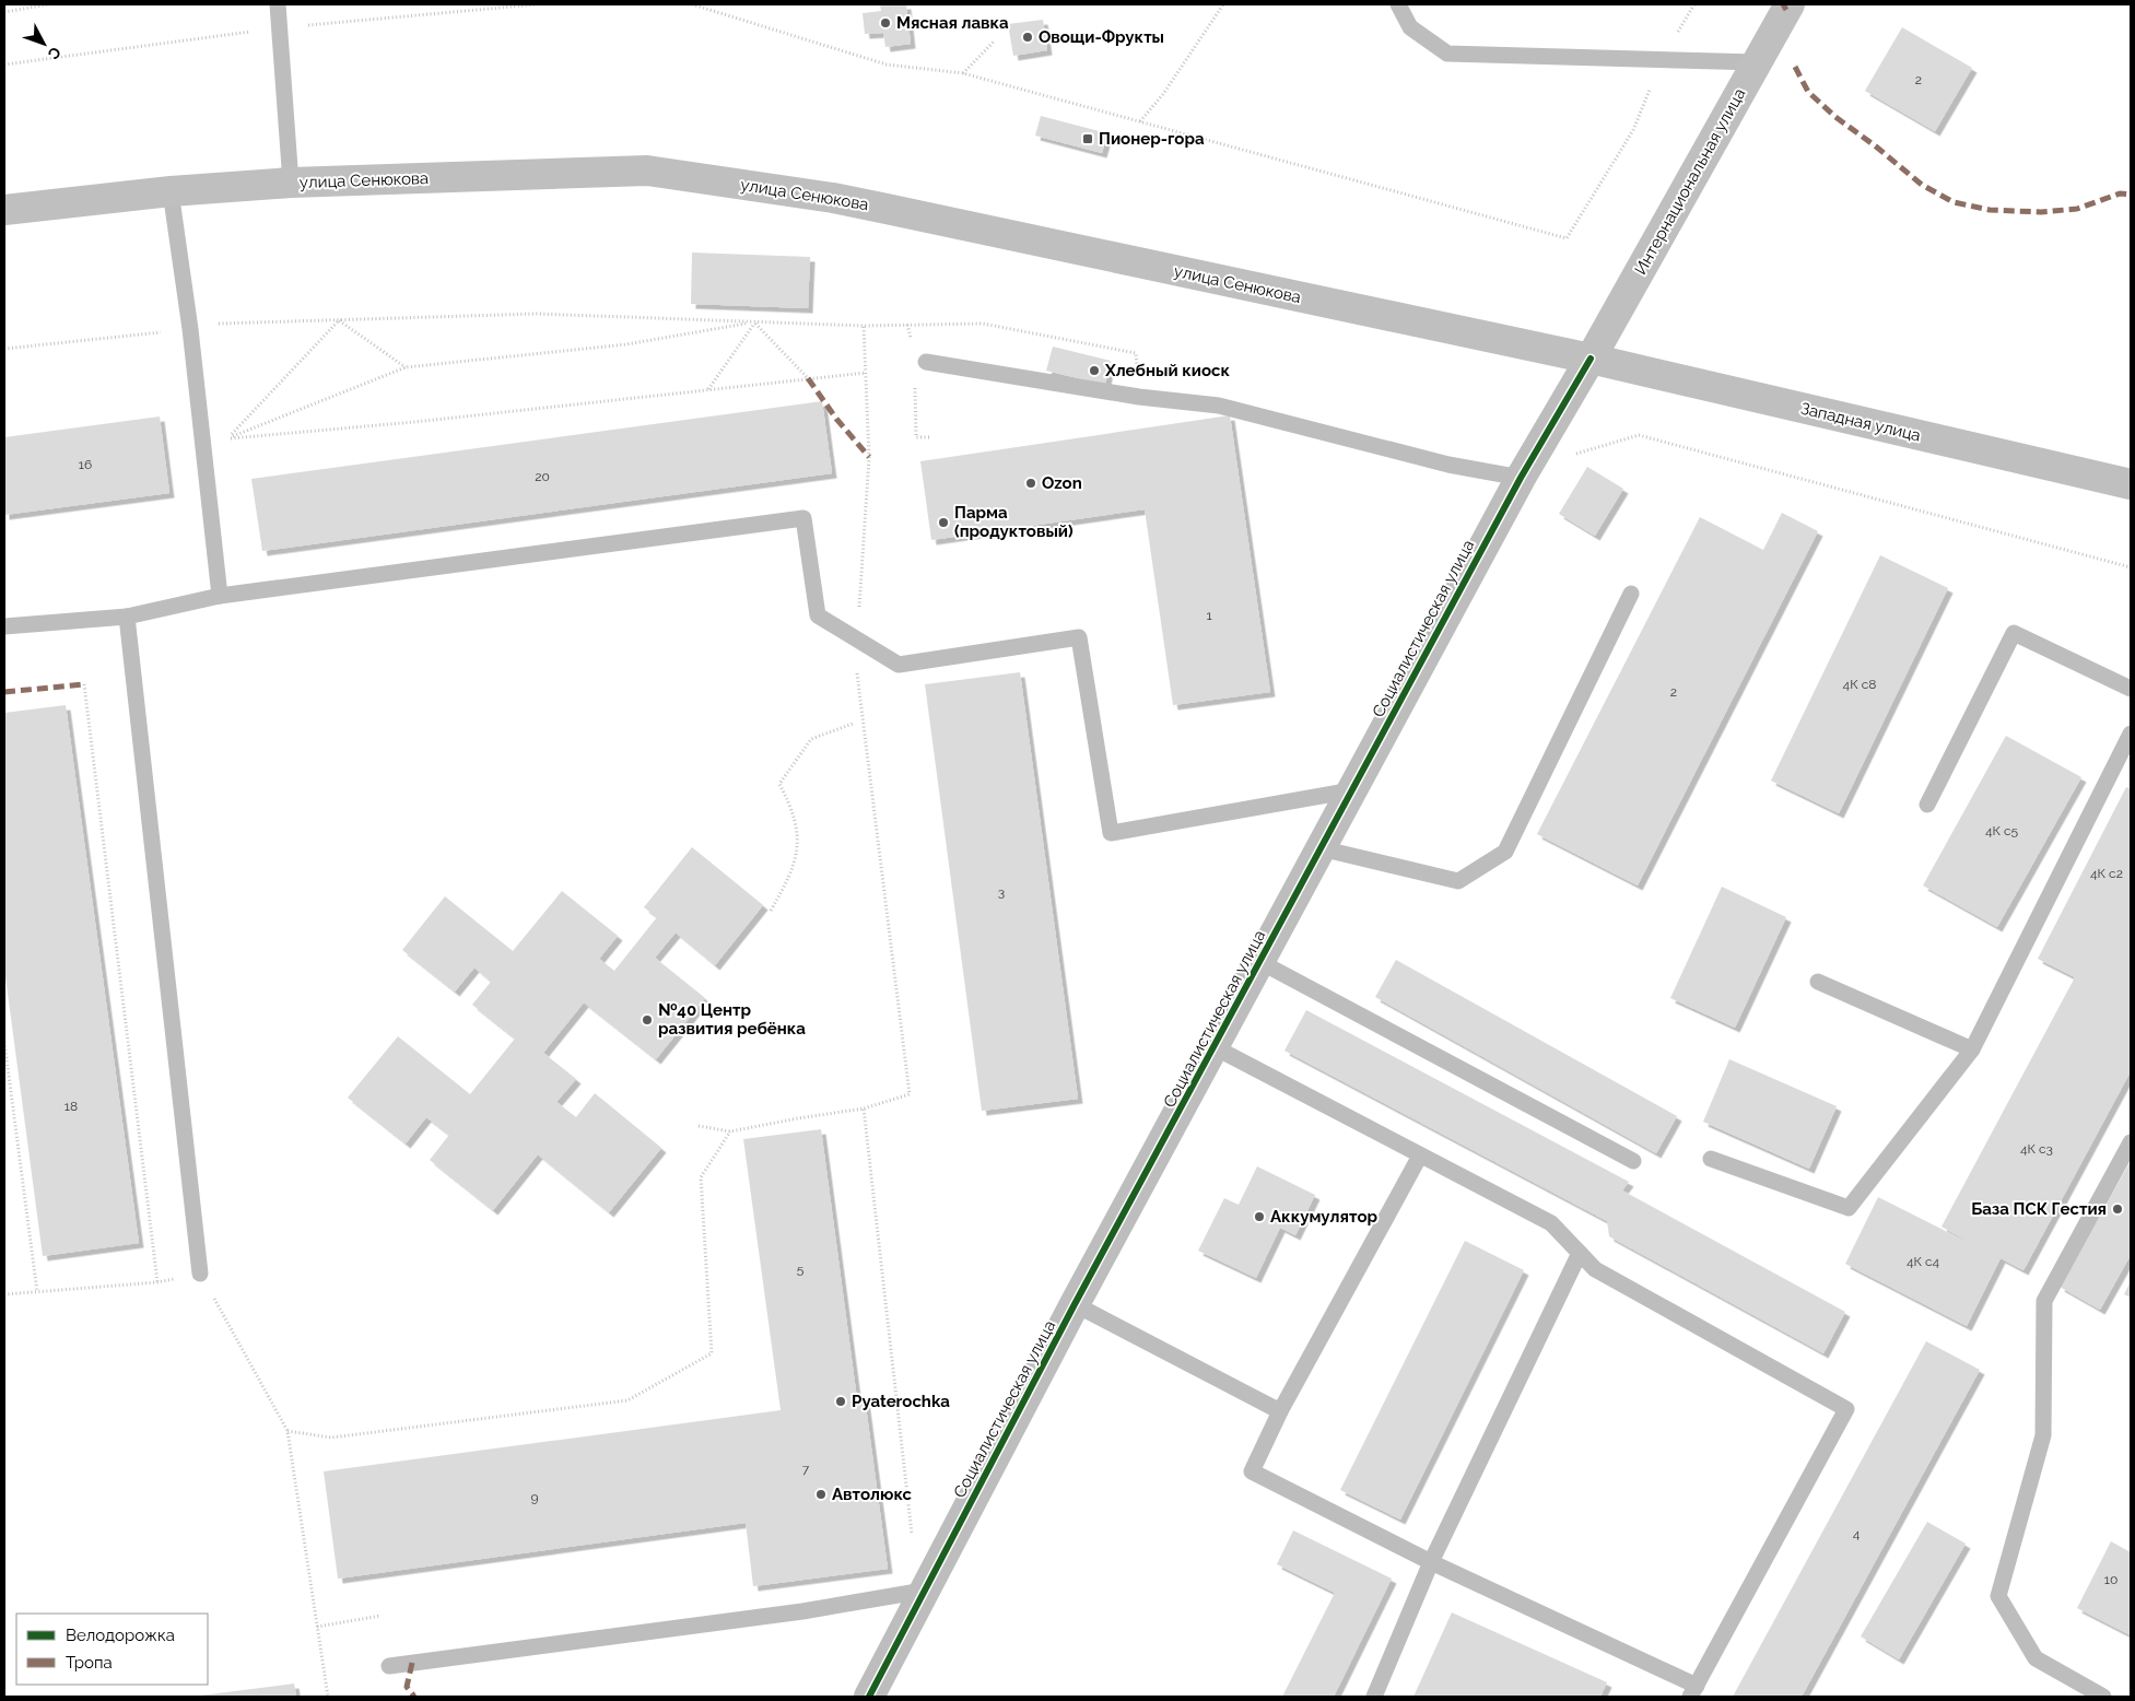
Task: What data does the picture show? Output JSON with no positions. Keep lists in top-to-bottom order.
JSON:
{
  "streets": {
    "main road": ["улица Сенюкова", "Интернациональная улица", "Западная улица"],
    "street": ["Социалистическая улица"]
  },
  "crossings": [
    ["улица Сенюкова", "Интернациональная улица"],
    ["улица Сенюкова", "Западная улица"],
    ["улица Сенюкова", "Социалистическая улица"],
    ["Интернациональная улица", "Западная улица"],
    ["Интернациональная улица", "Социалистическая улица"],
    ["Западная улица", "Социалистическая улица"]
  ],
  "places": {
    "other": [
      "Мясная лавка",
      "Овощи-Фрукты",
      "Хлебный киоск",
      "Ozon",
      "Парма (продуктовый)",
      "№40 Центр развития ребёнка",
      "База ПСК Гестия",
      "Аккумулятор",
      "Pyaterochka",
      "Автолюкс"
    ],
    "transit": ["Пионер-гора"]
  },
  "house_numbers": [
    "2",
    "16",
    "20",
    "1",
    "4К с8",
    "2",
    "4К с5",
    "4К с2",
    "3",
    "18",
    "4К с3",
    "4К с4",
    "5",
    "7",
    "9",
    "4",
    "10"
  ],
  "legend": ["Велодорожка", "Тропа"],
  "north": "bottom right"
}
